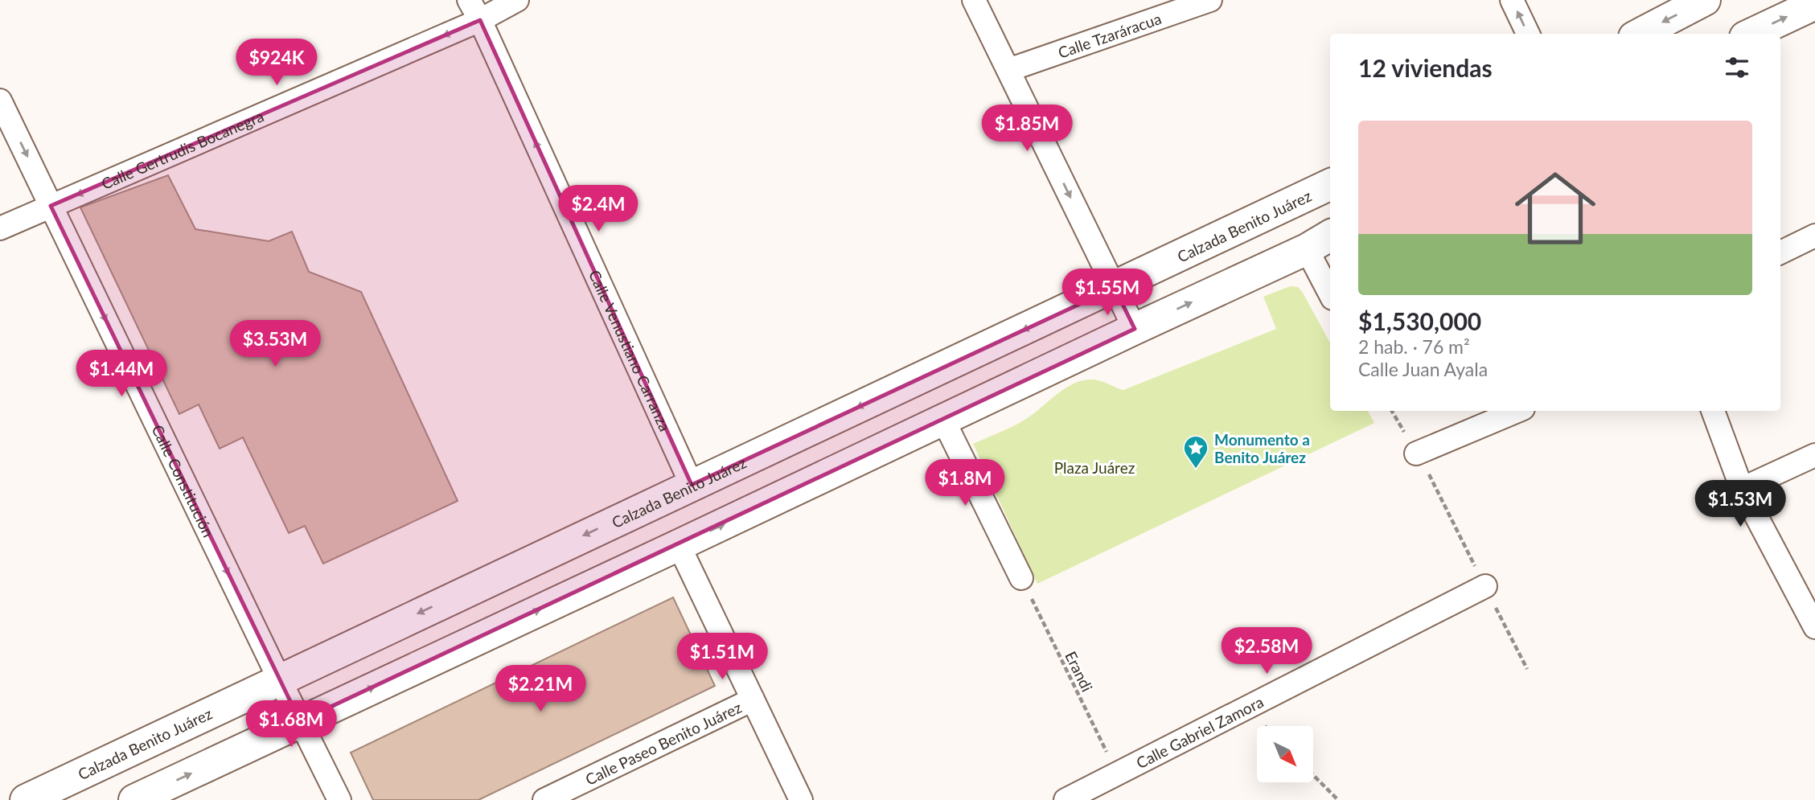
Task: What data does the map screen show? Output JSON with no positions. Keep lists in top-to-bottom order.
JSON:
{
  "streets": {
    "main road": ["Calzada Benito Juárez"],
    "street": [
      "Calle Tzaráracua",
      "Calle Gertrudis Bocanegra",
      "Calle Venustiano Carranza",
      "Calle Constitución",
      "Calle Gabriel Zamora",
      "Calle Paseo Benito Juárez"
    ],
    "path": ["Erandi"]
  },
  "crossings": [
    ["Calle Gertrudis Bocanegra", "Calle Venustiano Carranza"],
    ["Calle Gertrudis Bocanegra", "Calle Constitución"],
    ["Calzada Benito Juárez", "Calle Venustiano Carranza"],
    ["Calzada Benito Juárez", "Calle Constitución"],
    ["Erandi", "Calle Gabriel Zamora"]
  ],
  "one_way": ["Calle Gertrudis Bocanegra", "Calle Venustiano Carranza", "Calle Constitución"],
  "parks": ["Plaza Juárez"],
  "places": {
    "place": ["Monumento a Benito Juárez"]
  },
  "north": "bottom right",
  "page": {
    "heading": "12 viviendas",
    "price": [
      "$924K",
      "$1.85M",
      "$2.4M",
      "$1.55M",
      "$3.53M",
      "$1.44M",
      "$1.8M",
      "$1.53M",
      "$2.58M",
      "$1.51M",
      "$2.21M",
      "$1.68M"
    ],
    "list": [
      {
        "name": "$1,530,000",
        "note": "2 hab. · 76 m² · Calle Juan Ayala"
      }
    ]
  }
}
